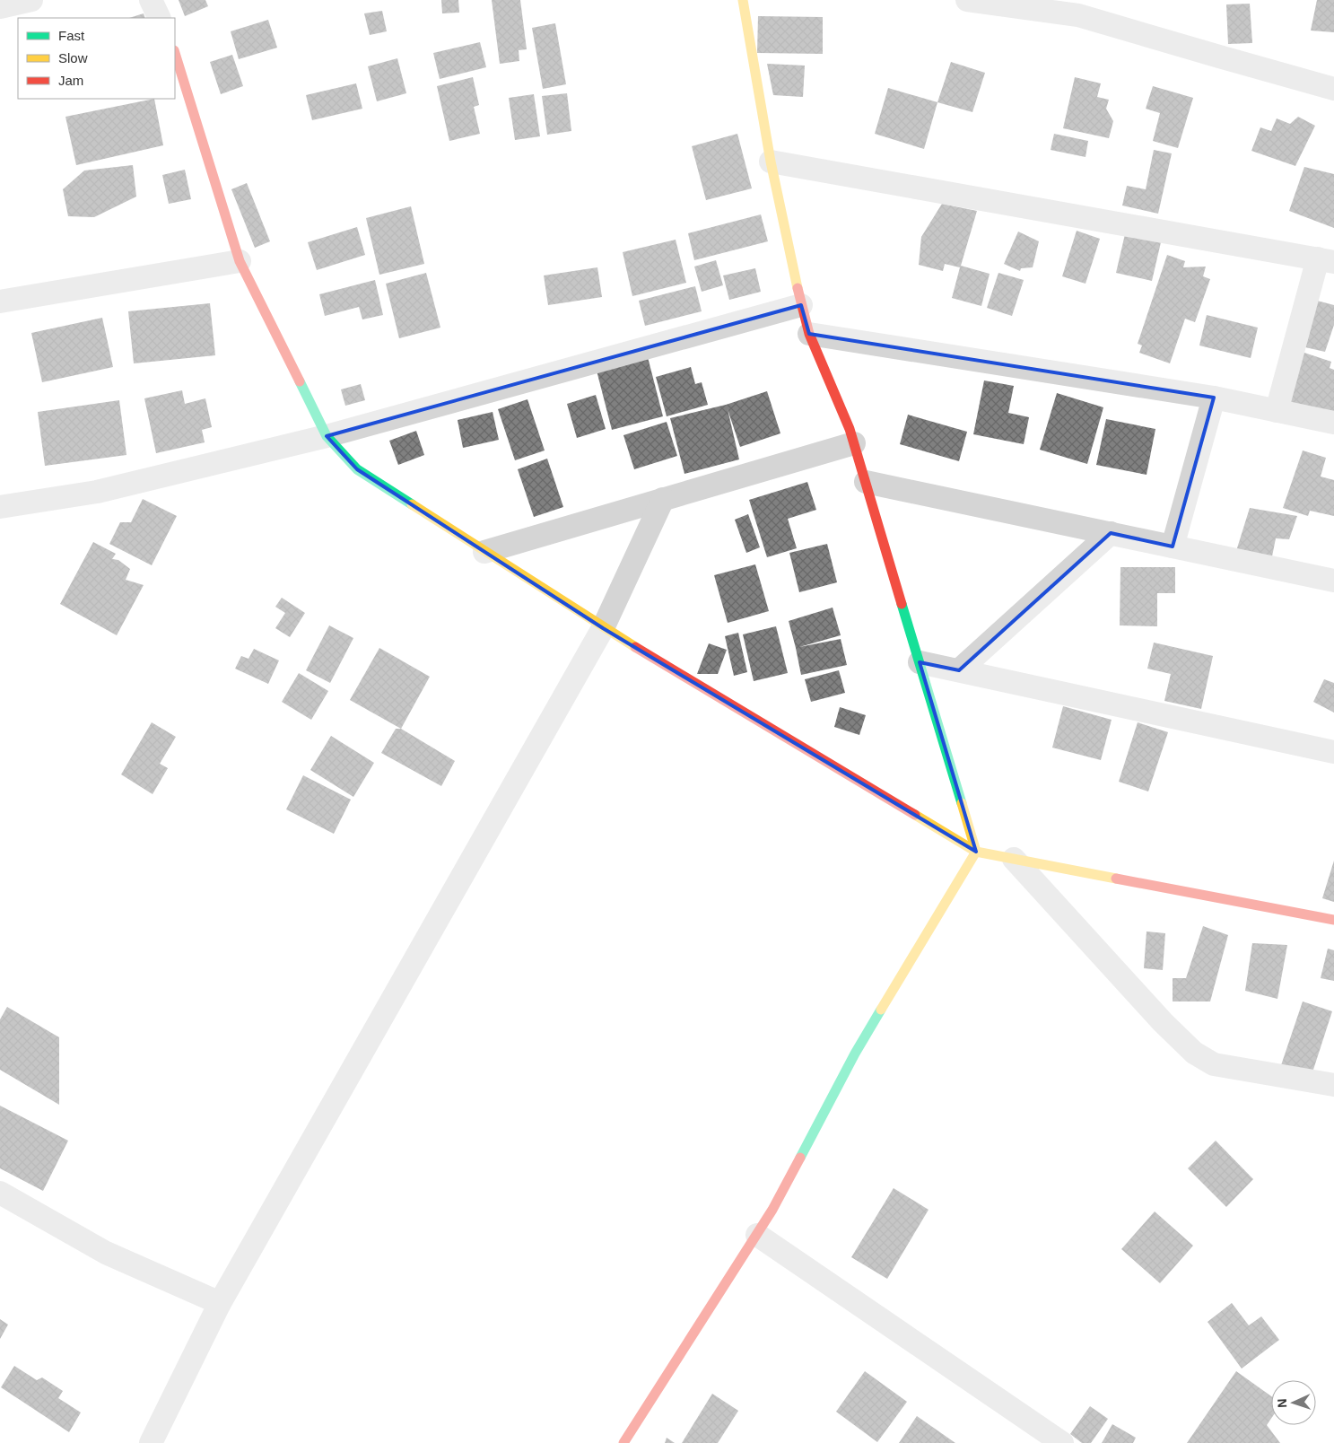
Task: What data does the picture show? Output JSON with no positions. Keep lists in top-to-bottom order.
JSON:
{
  "legend": ["Fast", "Slow", "Jam"],
  "north": "left"
}
